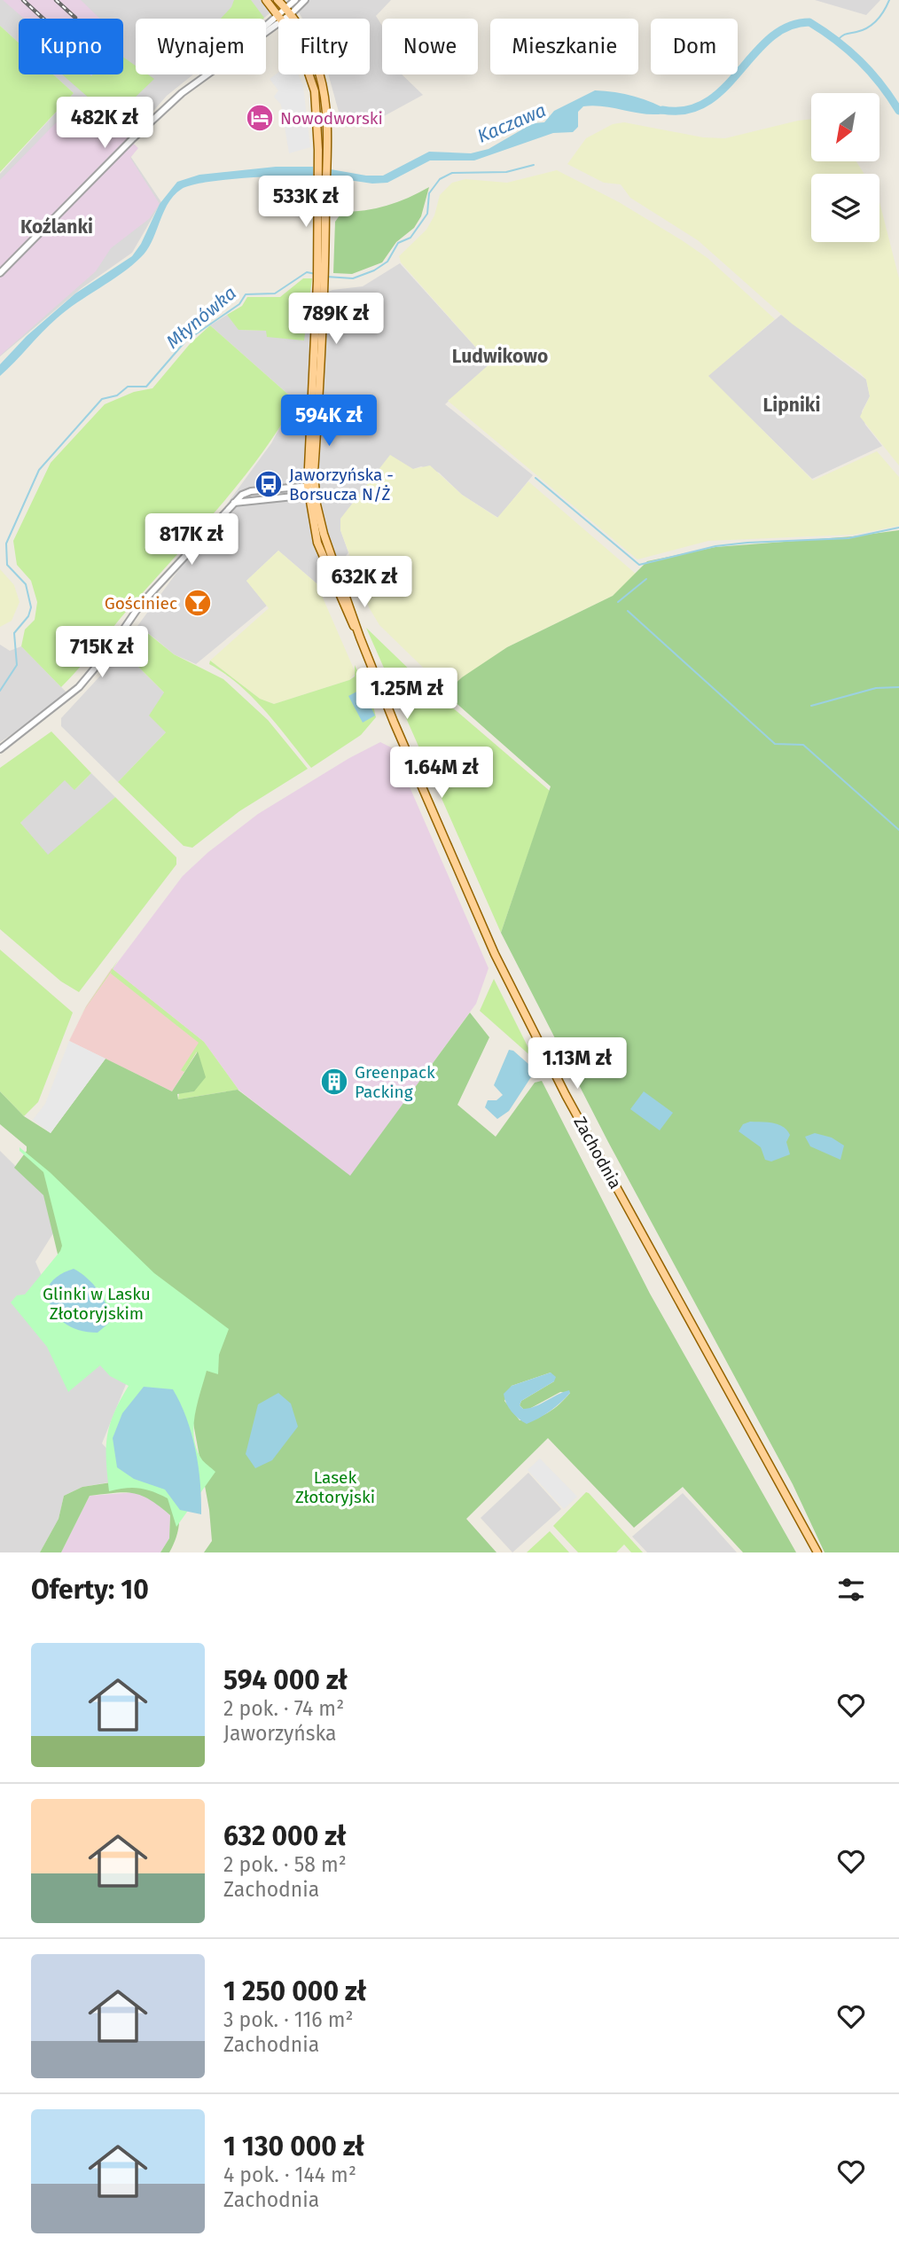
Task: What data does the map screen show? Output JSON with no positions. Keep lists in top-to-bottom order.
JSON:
{
  "streets": {
    "main road": ["Zachodnia"]
  },
  "districts": ["Koźlanki", "Ludwikowo", "Lipniki"],
  "water": ["Kaczawa", "Młynówka"],
  "parks": ["Glinki w Lasku Złotoryjskim", "Lasek Złotoryjski"],
  "places": {
    "hotel": ["Nowodworski"],
    "bus stop": ["Jaworzyńska - Borsucza N/Ż"],
    "bar": ["Gościniec"],
    "building": ["Greenpack Packing"]
  },
  "north": "bottom left",
  "page": {
    "chip": [
      "Kupno",
      "Wynajem",
      "Filtry",
      "Nowe",
      "Mieszkanie",
      "Dom"
    ],
    "price": [
      "482K zł",
      "533K zł",
      "789K zł",
      "594K zł",
      "817K zł",
      "632K zł",
      "715K zł",
      "1.25M zł",
      "1.64M zł",
      "1.13M zł"
    ],
    "heading": "Oferty: 10",
    "list": [
      {
        "name": "594 000 zł",
        "note": "2 pok. · 74 m² · Jaworzyńska"
      },
      {
        "name": "632 000 zł",
        "note": "2 pok. · 58 m² · Zachodnia"
      },
      {
        "name": "1 250 000 zł",
        "note": "3 pok. · 116 m² · Zachodnia"
      },
      {
        "name": "1 130 000 zł",
        "note": "4 pok. · 144 m² · Zachodnia"
      }
    ]
  }
}
